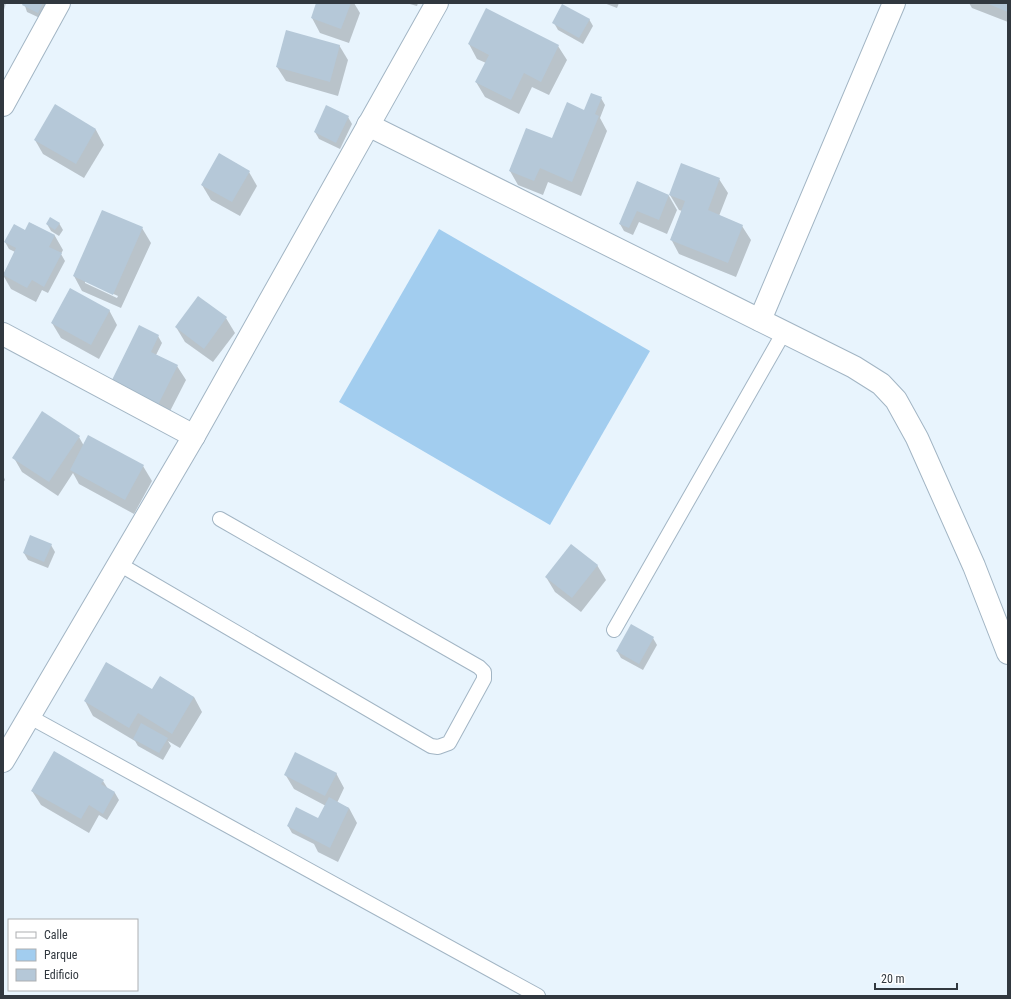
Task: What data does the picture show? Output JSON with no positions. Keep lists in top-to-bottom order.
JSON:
{
  "legend": ["Calle", "Parque", "Edificio"],
  "scale_bar": "20 m"
}
